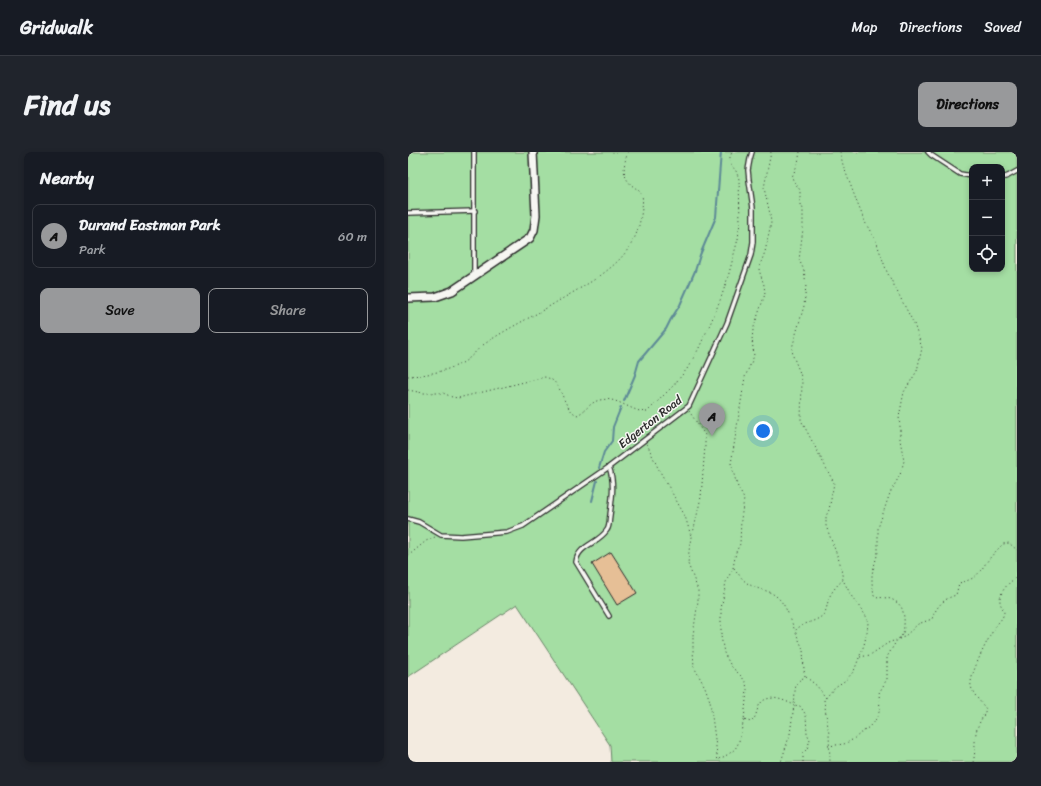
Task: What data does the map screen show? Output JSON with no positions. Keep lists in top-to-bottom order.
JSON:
{
  "streets": {
    "lane": ["Edgerton Road"]
  },
  "page": {
    "header": "Gridwalk",
    "nav": ["Map", "Directions", "Saved"],
    "title": "Find us",
    "buttons": [
      "Directions",
      ["Save", "Share"]
    ],
    "heading": "Nearby",
    "map_buttons": ["+", "−"],
    "list": [
      {
        "mark": "A",
        "name": "Durand Eastman Park",
        "note": "Park",
        "value": "60 m"
      }
    ],
    "pins": "A"
  }
}
